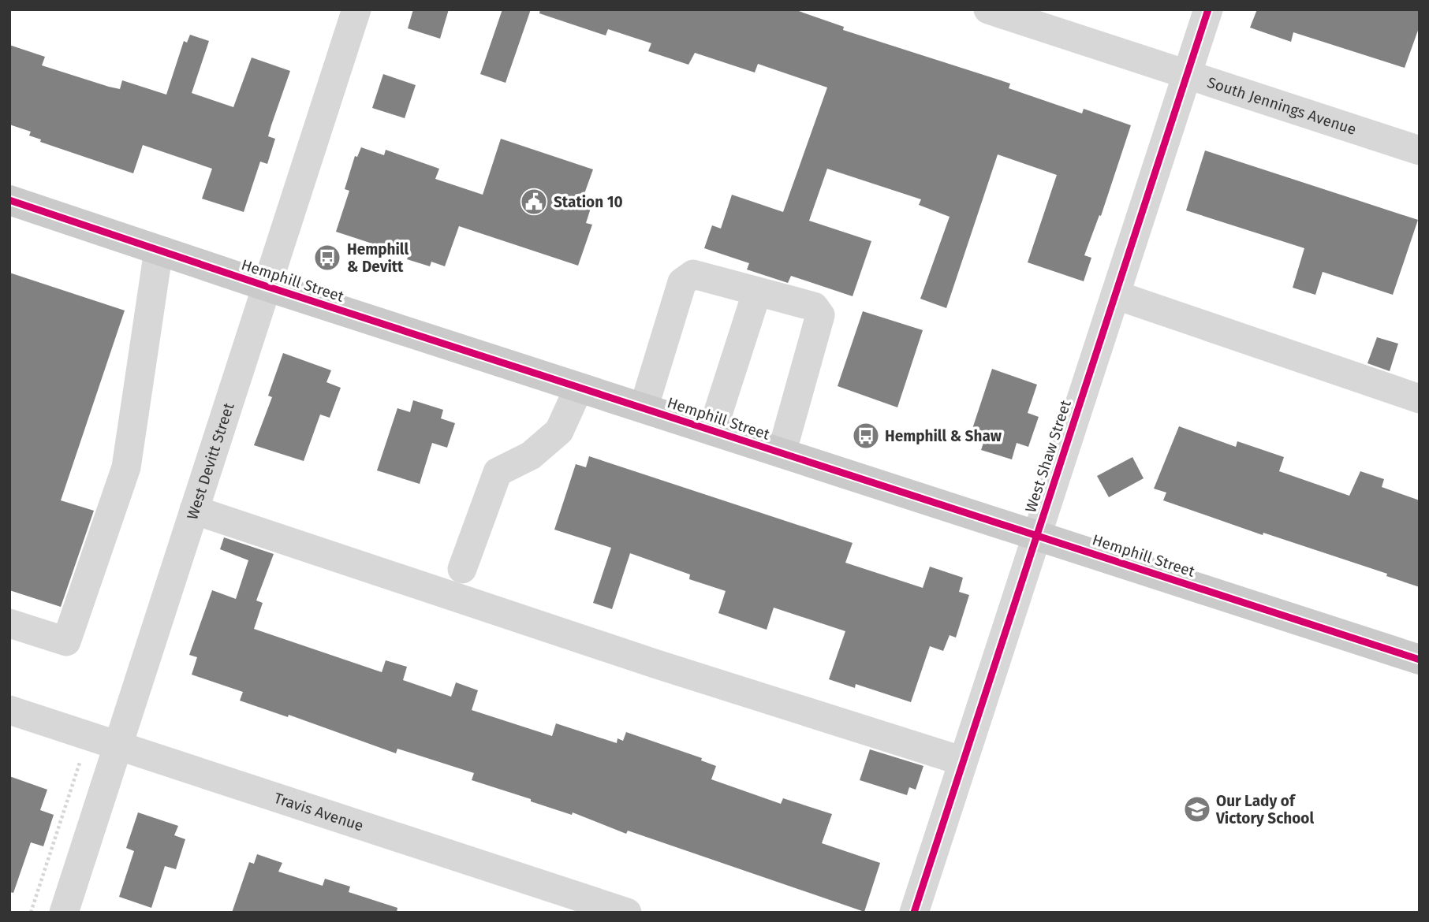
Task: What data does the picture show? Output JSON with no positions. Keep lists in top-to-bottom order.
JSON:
{
  "streets": {
    "main road": ["Hemphill Street"],
    "street": [
      "South Jennings Avenue",
      "West Shaw Street",
      "West Devitt Street",
      "Travis Avenue"
    ]
  },
  "crossings": [
    ["South Jennings Avenue", "West Shaw Street"],
    ["Hemphill Street", "West Shaw Street"],
    ["Hemphill Street", "West Devitt Street"],
    ["West Devitt Street", "Travis Avenue"]
  ],
  "places": {
    "public building": ["Station 10"],
    "bus stop": ["Hemphill & Devitt", "Hemphill & Shaw"],
    "school or university": ["Our Lady of Victory School"]
  }
}
